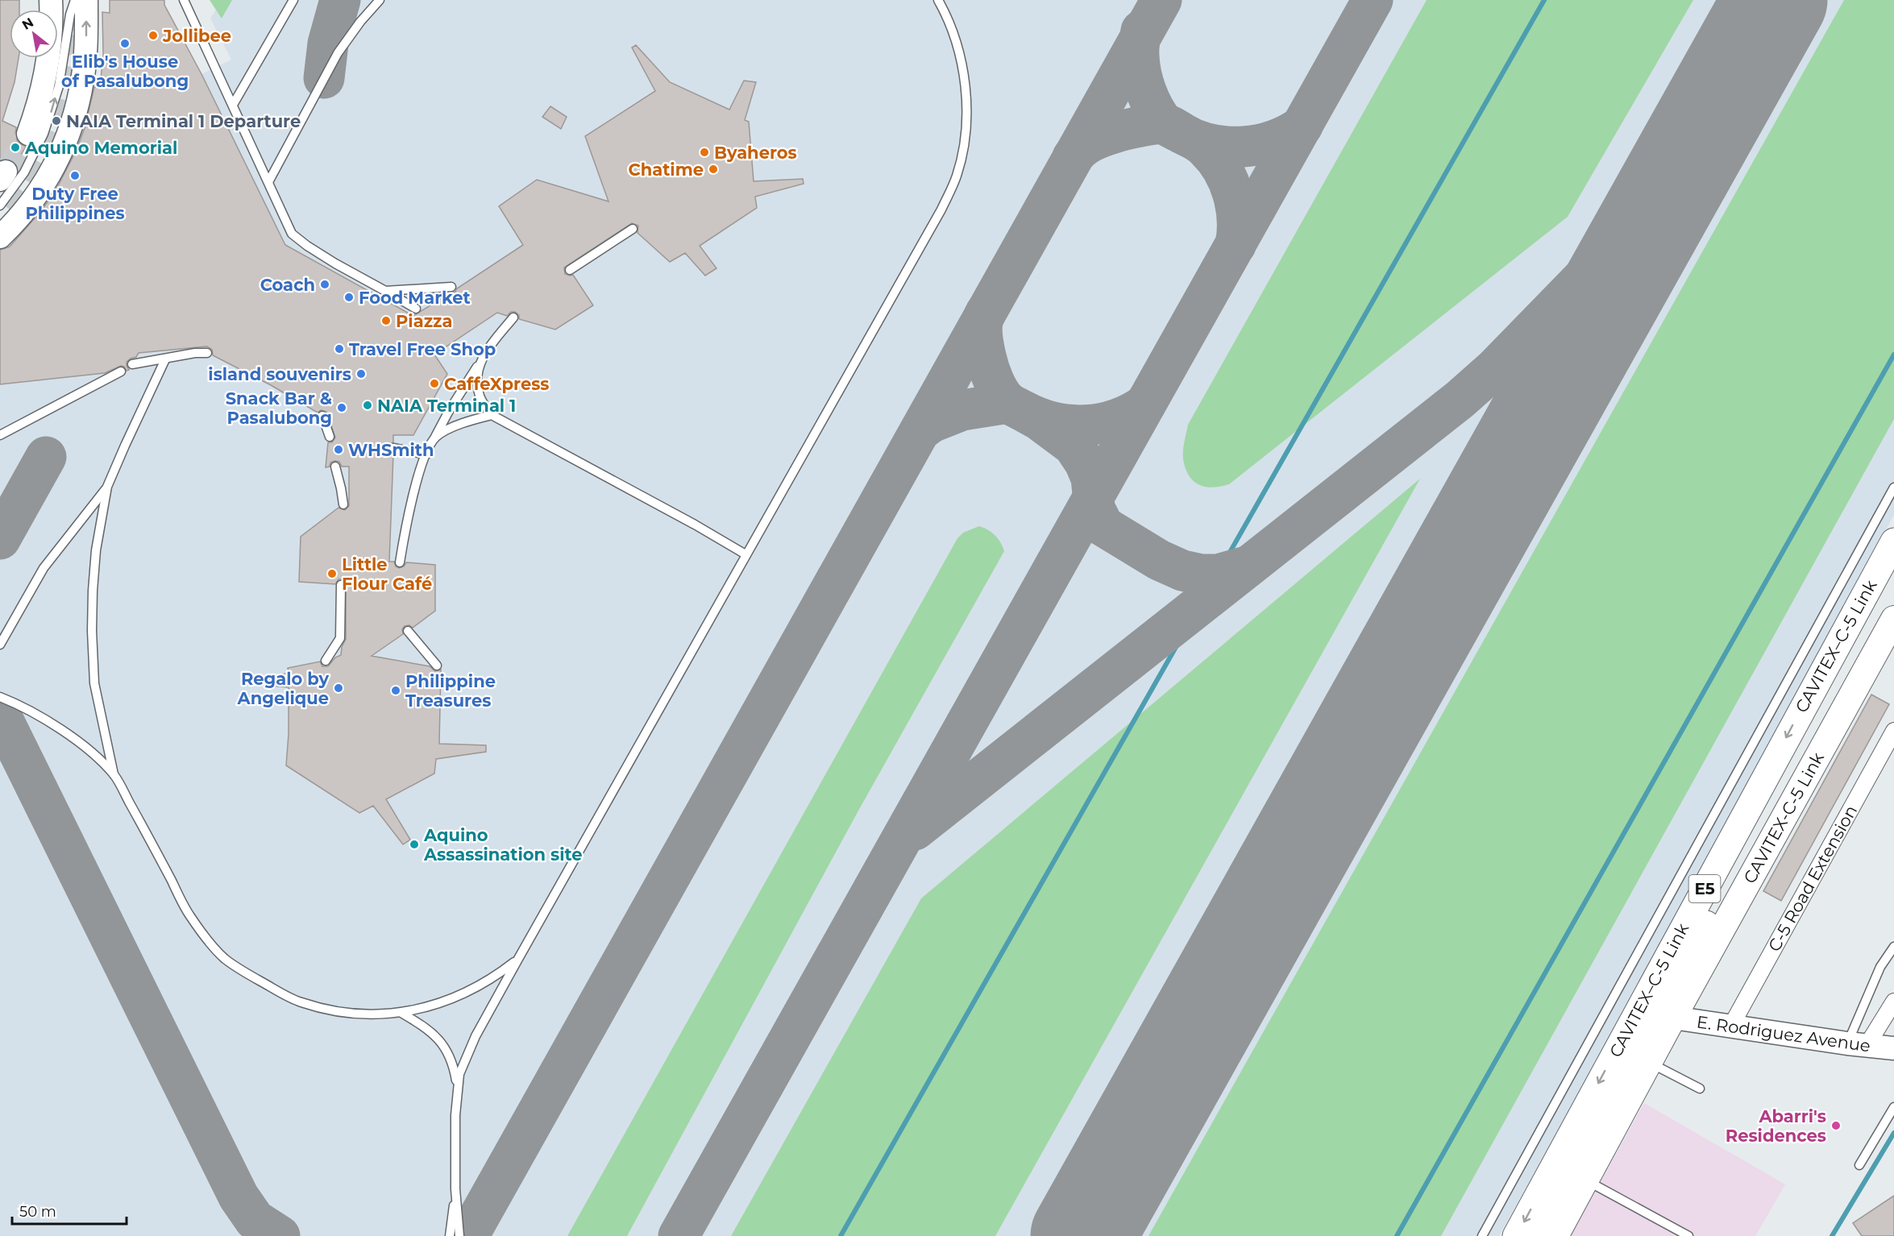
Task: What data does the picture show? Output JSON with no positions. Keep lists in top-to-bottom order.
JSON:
{
  "streets": {
    "highway": ["CAVITEX–C-5 Link", "E5"],
    "main road": ["CAVITEX-C-5 Link"],
    "street": ["C-5 Road Extension", "E. Rodriguez Avenue"]
  },
  "crossings": [
    ["CAVITEX-C-5 Link", "E. Rodriguez Avenue"],
    ["C-5 Road Extension", "E. Rodriguez Avenue"]
  ],
  "places": [
    "Jollibee",
    "Elib's House of Pasalubong",
    "NAIA Terminal 1 Departure",
    "Aquino Memorial",
    "Byaheros",
    "Chatime",
    "Duty Free Philippines",
    "Coach",
    "Food Market",
    "Piazza",
    "Travel Free Shop",
    "island souvenirs",
    "CaffeXpress",
    "NAIA Terminal 1",
    "Snack Bar & Pasalubong",
    "WHSmith",
    "Little Flour Café",
    "Regalo by Angelique",
    "Philippine Treasures",
    "Aquino Assassination site",
    "Abarri's Residences"
  ],
  "scale_bar": "50 m",
  "north": "top left"
}
